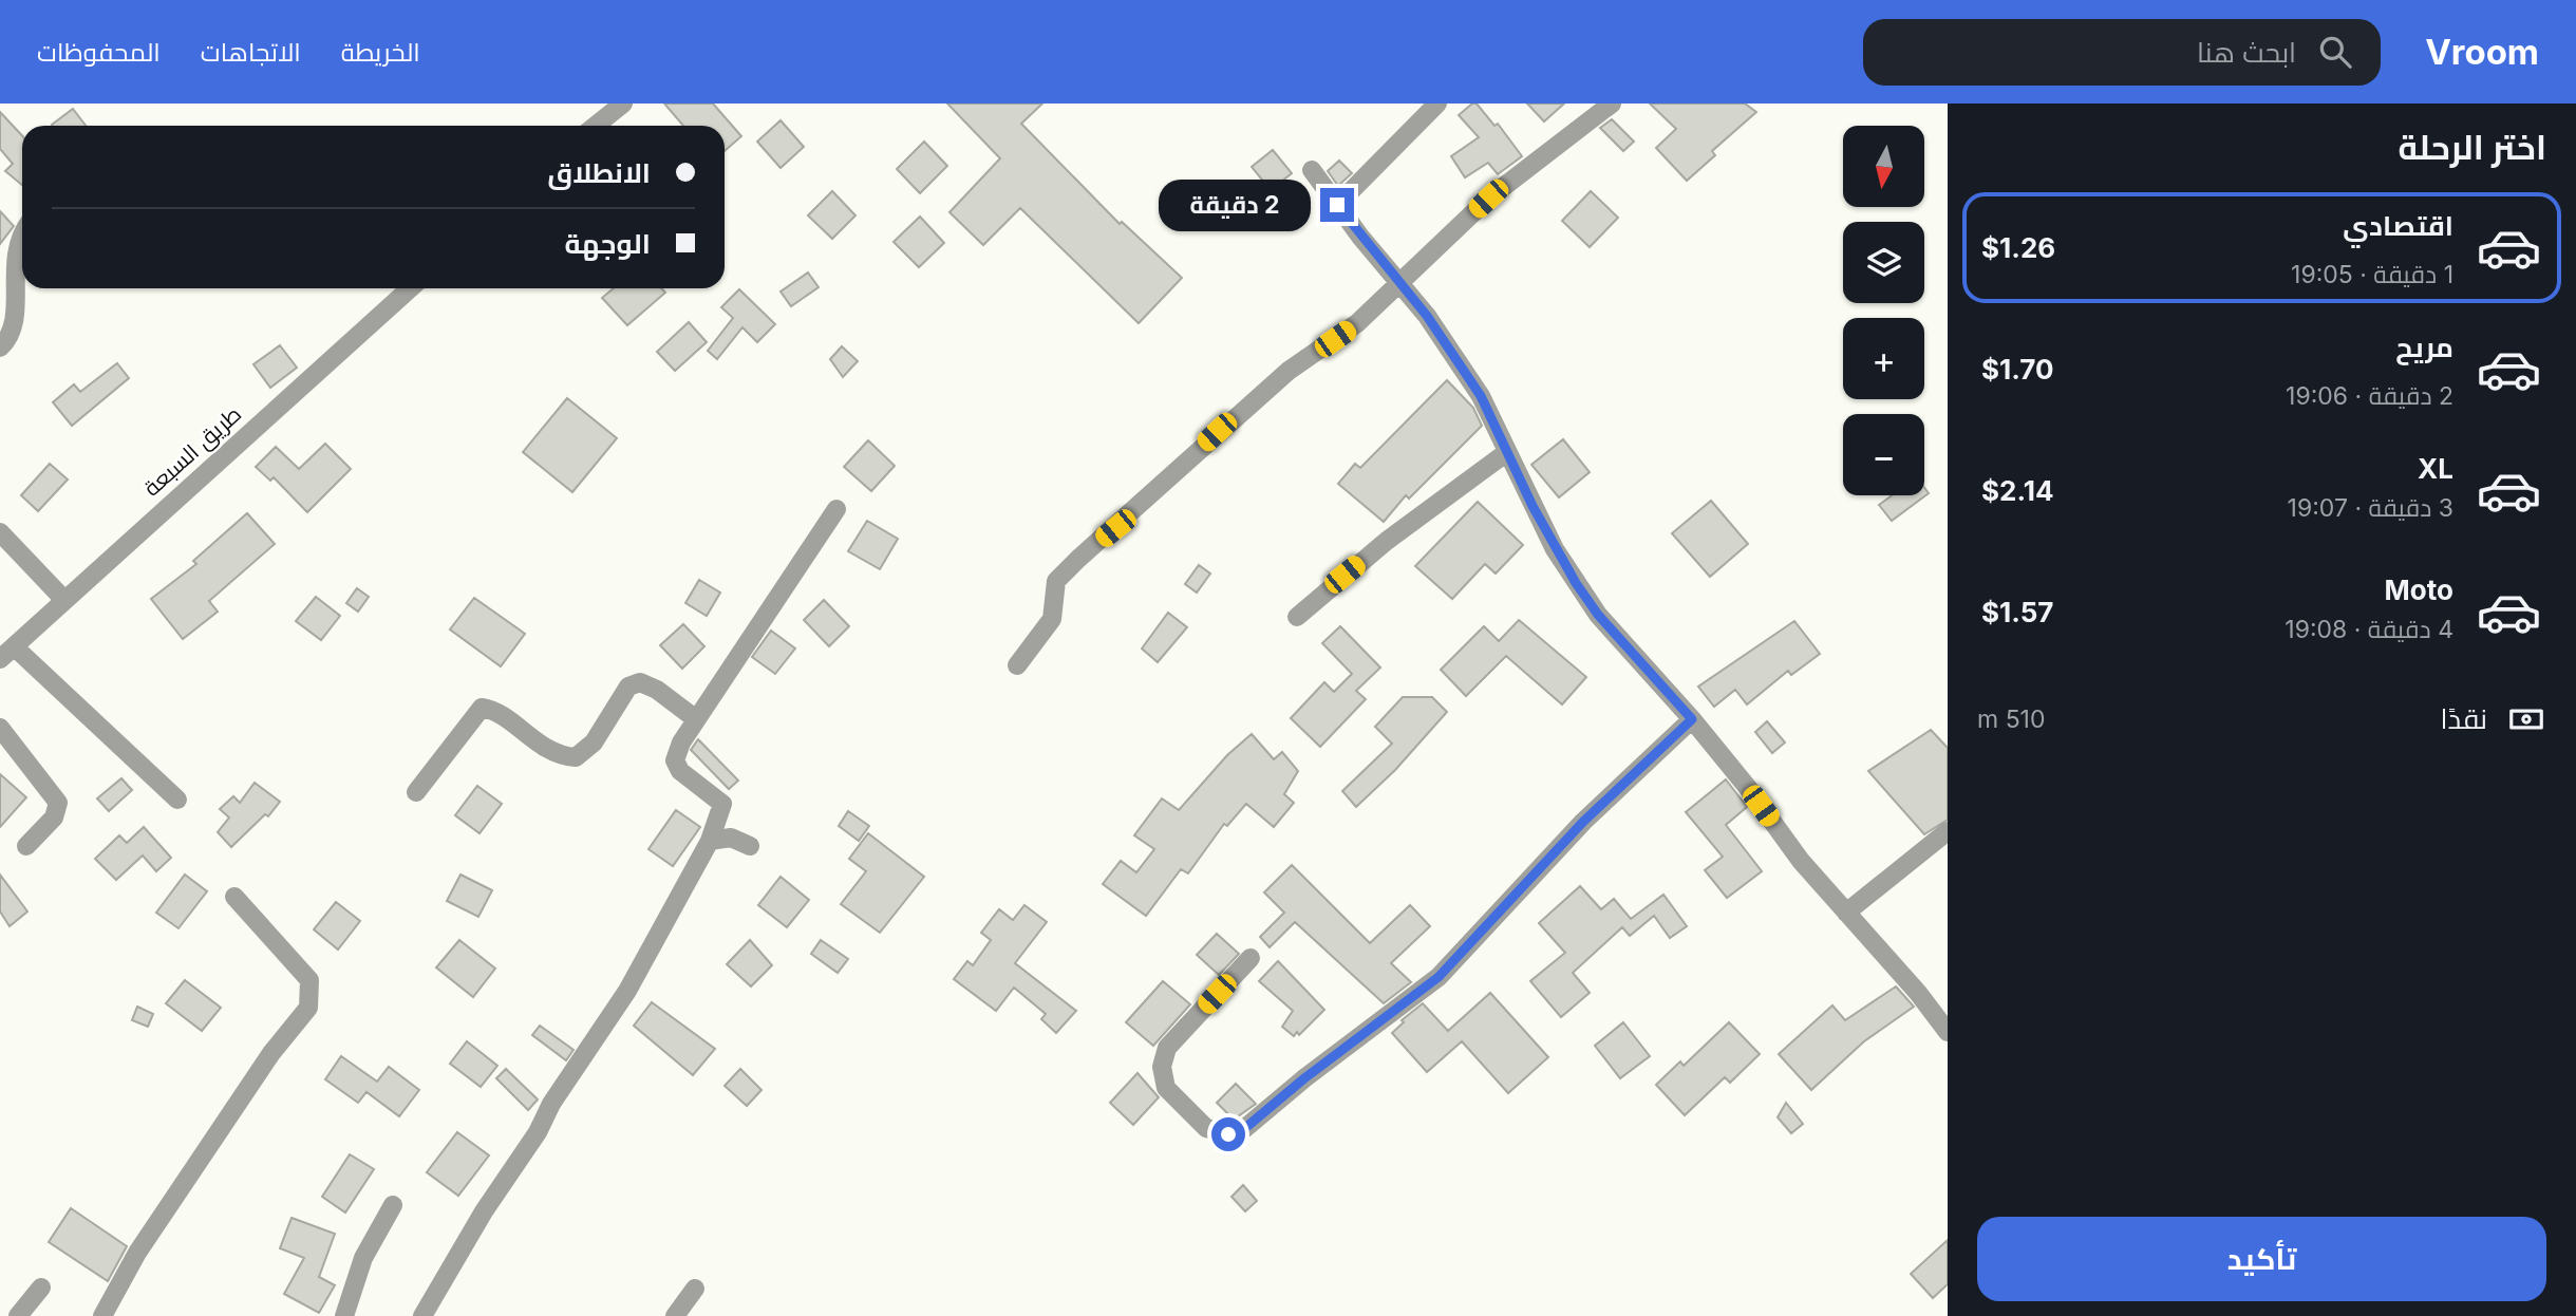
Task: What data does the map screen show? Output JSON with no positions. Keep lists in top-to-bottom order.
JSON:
{
  "streets": {
    "street": ["طريق السبعة"]
  },
  "north": "bottom",
  "page": {
    "header": "Vroom",
    "search": "ابحث هنا",
    "nav": ["الخريطة", "الاتجاهات", "المحفوظات"],
    "heading": "اختر الرحلة",
    "map_buttons": ["+", "−"],
    "banner": ["الانطلاق", "الوجهة"],
    "bubble": "2 دقيقة",
    "list": [
      {
        "name": "اقتصادي",
        "note": "1 دقيقة · 19:05",
        "value": "$1.26"
      },
      {
        "name": "مريح",
        "note": "2 دقيقة · 19:06",
        "value": "$1.70"
      },
      {
        "name": "XL",
        "note": "3 دقيقة · 19:07",
        "value": "$2.14"
      },
      {
        "name": "Moto",
        "note": "4 دقيقة · 19:08",
        "value": "$1.57"
      }
    ],
    "pay": ["نقدًا", "510 m"],
    "buttons": "تأكيد"
  }
}
